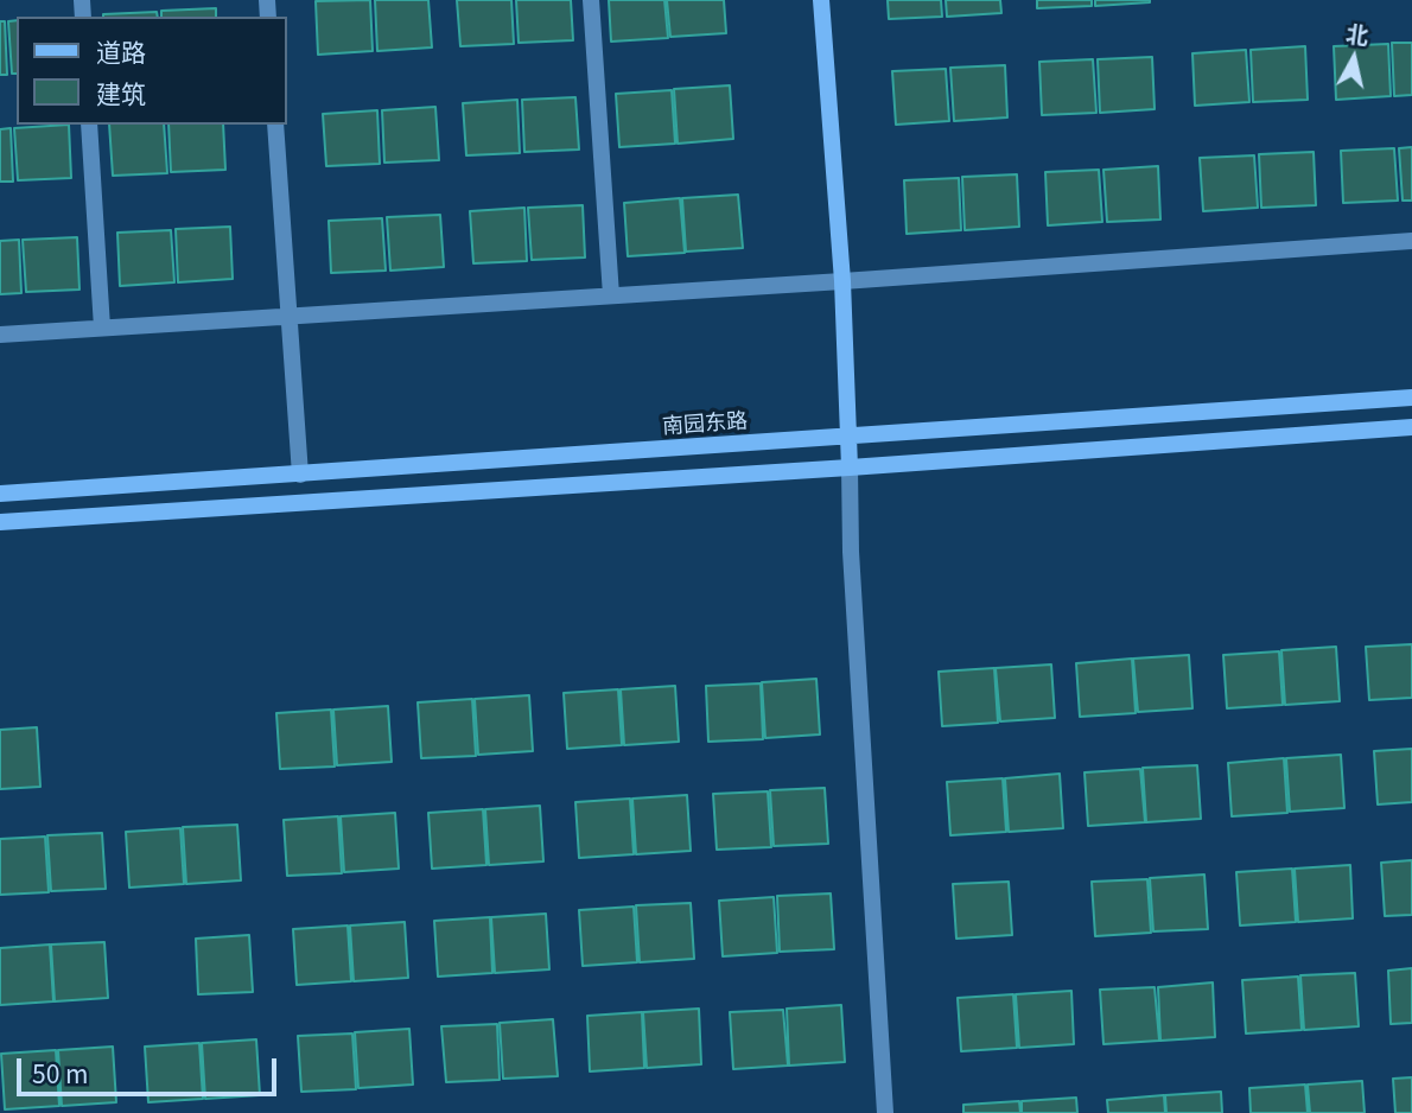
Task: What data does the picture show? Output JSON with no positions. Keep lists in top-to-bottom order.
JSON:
{
  "streets": {
    "main road": ["南园东路"]
  },
  "legend": ["道路", "建筑"],
  "scale_bar": "50 m",
  "north": "top"
}
